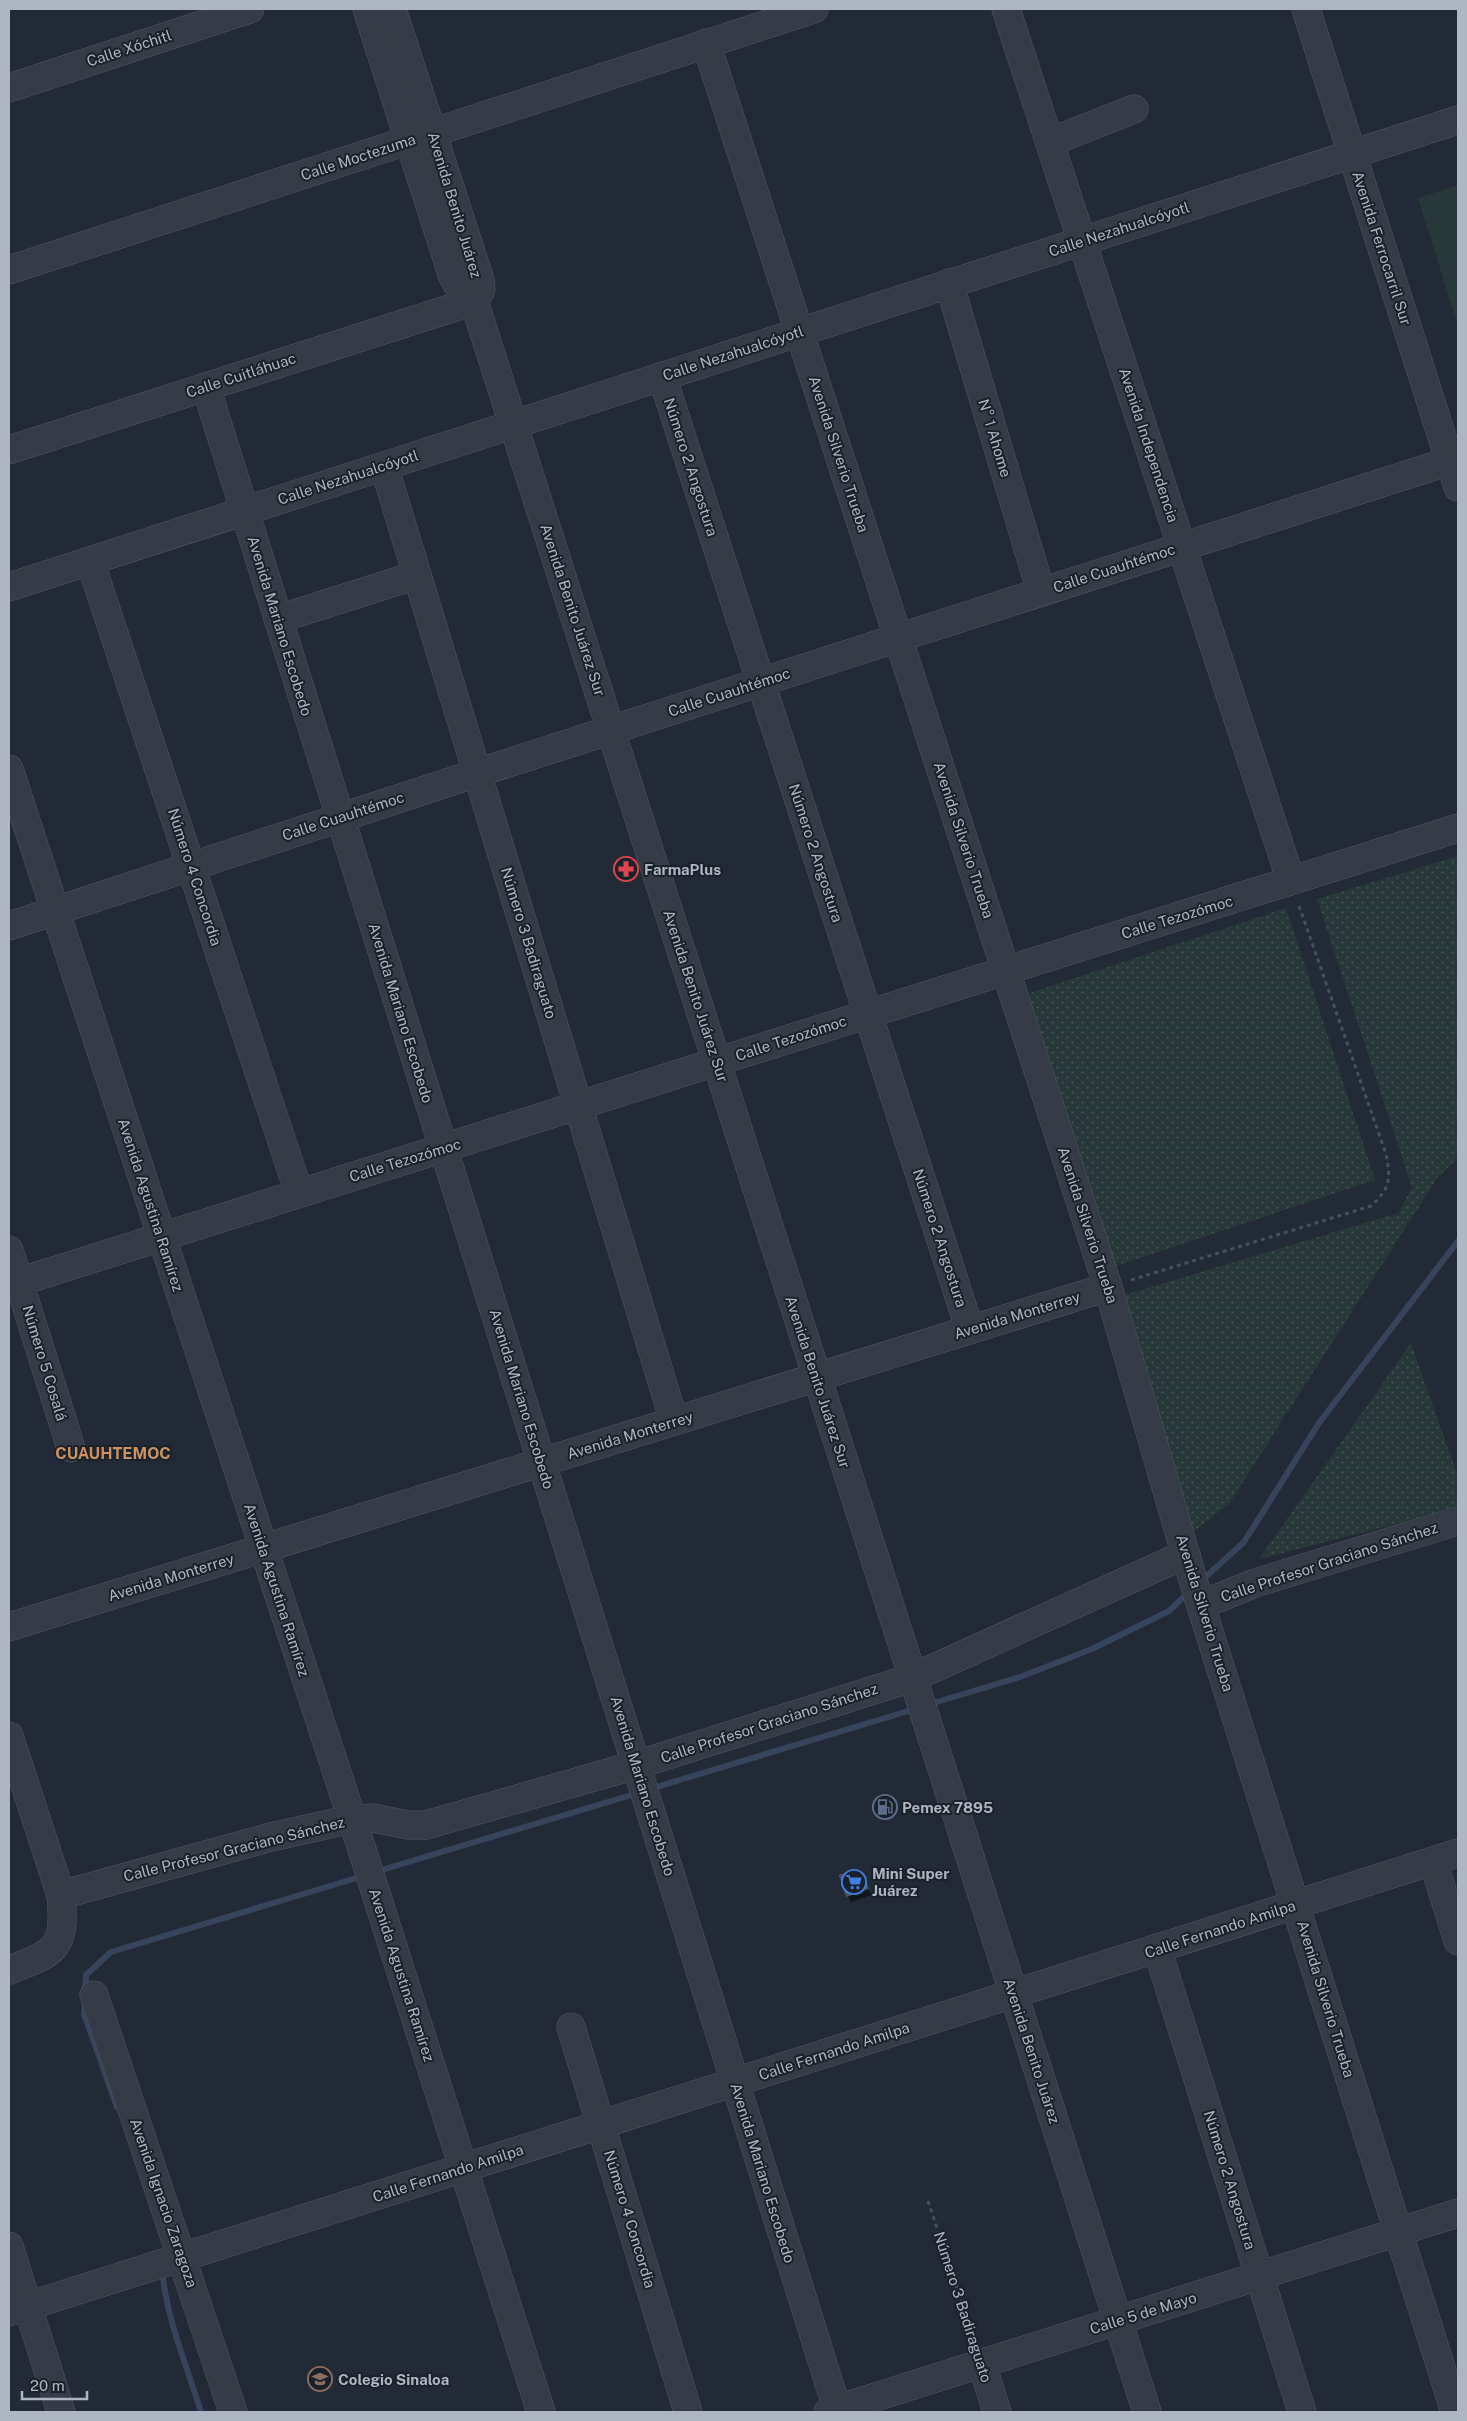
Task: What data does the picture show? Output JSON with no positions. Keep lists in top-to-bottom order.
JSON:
{
  "streets": {
    "street": [
      "Calle Xóchitl",
      "Calle Moctezuma",
      "Avenida Benito Juárez",
      "Calle Nezahualcóyotl",
      "Avenida Ferrocarril Sur",
      "Calle Cuitláhuac",
      "N° 1 Ahome",
      "Avenida Independencia",
      "Avenida Silverio Trueba",
      "Número 2 Angostura",
      "Calle Cuauhtémoc",
      "Avenida Benito Juárez Sur",
      "Avenida Mariano Escobedo",
      "Número 4 Concordia",
      "Calle Tezozómoc",
      "Número 3 Badiraguato",
      "Avenida Agustina Ramírez",
      "Avenida Monterrey",
      "Número 5 Cosalá",
      "Calle Profesor Graciano Sánchez",
      "Calle Fernando Amilpa",
      "Avenida Ignacio Zaragoza",
      "Calle 5 de Mayo"
    ]
  },
  "crossings": [
    ["Calle Moctezuma", "Avenida Benito Juárez"],
    ["Calle Moctezuma", "Avenida Silverio Trueba"],
    ["Avenida Benito Juárez", "Calle Cuitláhuac"],
    ["Avenida Benito Juárez", "Avenida Benito Juárez Sur"],
    ["Avenida Benito Juárez", "Calle Profesor Graciano Sánchez"],
    ["Avenida Benito Juárez", "Calle Fernando Amilpa"],
    ["Avenida Benito Juárez", "Calle 5 de Mayo"],
    ["Calle Nezahualcóyotl", "Avenida Ferrocarril Sur"],
    ["Calle Nezahualcóyotl", "N° 1 Ahome"],
    ["Calle Nezahualcóyotl", "Avenida Independencia"],
    ["Calle Nezahualcóyotl", "Avenida Silverio Trueba"],
    ["Calle Nezahualcóyotl", "Número 2 Angostura"],
    ["Calle Nezahualcóyotl", "Avenida Benito Juárez Sur"],
    ["Calle Nezahualcóyotl", "Avenida Mariano Escobedo"],
    ["Calle Nezahualcóyotl", "Número 4 Concordia"],
    ["Calle Nezahualcóyotl", "Número 3 Badiraguato"],
    ["Avenida Ferrocarril Sur", "Calle Cuauhtémoc"],
    ["Calle Cuitláhuac", "Avenida Benito Juárez Sur"],
    ["Calle Cuitláhuac", "Avenida Mariano Escobedo"],
    ["N° 1 Ahome", "Calle Cuauhtémoc"],
    ["Avenida Independencia", "Calle Cuauhtémoc"],
    ["Avenida Independencia", "Calle Tezozómoc"],
    ["Avenida Silverio Trueba", "Calle Cuauhtémoc"],
    ["Avenida Silverio Trueba", "Calle Tezozómoc"],
    ["Avenida Silverio Trueba", "Avenida Monterrey"],
    ["Avenida Silverio Trueba", "Calle Profesor Graciano Sánchez"],
    ["Avenida Silverio Trueba", "Calle Fernando Amilpa"],
    ["Avenida Silverio Trueba", "Calle 5 de Mayo"],
    ["Número 2 Angostura", "Calle Cuauhtémoc"],
    ["Número 2 Angostura", "Calle Tezozómoc"],
    ["Número 2 Angostura", "Avenida Monterrey"],
    ["Número 2 Angostura", "Calle Fernando Amilpa"],
    ["Número 2 Angostura", "Calle 5 de Mayo"],
    ["Calle Cuauhtémoc", "Avenida Benito Juárez Sur"],
    ["Calle Cuauhtémoc", "Avenida Mariano Escobedo"],
    ["Calle Cuauhtémoc", "Número 4 Concordia"],
    ["Calle Cuauhtémoc", "Número 3 Badiraguato"],
    ["Calle Cuauhtémoc", "Avenida Agustina Ramírez"],
    ["Avenida Benito Juárez Sur", "Calle Tezozómoc"],
    ["Avenida Benito Juárez Sur", "Avenida Monterrey"],
    ["Avenida Benito Juárez Sur", "Calle Profesor Graciano Sánchez"],
    ["Avenida Mariano Escobedo", "Calle Tezozómoc"],
    ["Avenida Mariano Escobedo", "Avenida Monterrey"],
    ["Avenida Mariano Escobedo", "Calle Profesor Graciano Sánchez"],
    ["Avenida Mariano Escobedo", "Calle Fernando Amilpa"],
    ["Avenida Mariano Escobedo", "Calle 5 de Mayo"],
    ["Número 4 Concordia", "Calle Tezozómoc"],
    ["Número 4 Concordia", "Calle Fernando Amilpa"],
    ["Calle Tezozómoc", "Número 3 Badiraguato"],
    ["Calle Tezozómoc", "Avenida Agustina Ramírez"],
    ["Calle Tezozómoc", "Número 5 Cosalá"],
    ["Número 3 Badiraguato", "Avenida Monterrey"],
    ["Número 3 Badiraguato", "Calle 5 de Mayo"],
    ["Avenida Agustina Ramírez", "Avenida Monterrey"],
    ["Avenida Agustina Ramírez", "Calle Profesor Graciano Sánchez"],
    ["Avenida Agustina Ramírez", "Calle Fernando Amilpa"],
    ["Calle Fernando Amilpa", "Avenida Ignacio Zaragoza"]
  ],
  "districts": ["CUAUHTEMOC"],
  "places": {
    "pharmacy": ["FarmaPlus"],
    "fuel station": ["Pemex 7895"],
    "supermarket": ["Mini Super Juárez"],
    "school or university": ["Colegio Sinaloa"]
  },
  "scale_bar": "20 m"
}
